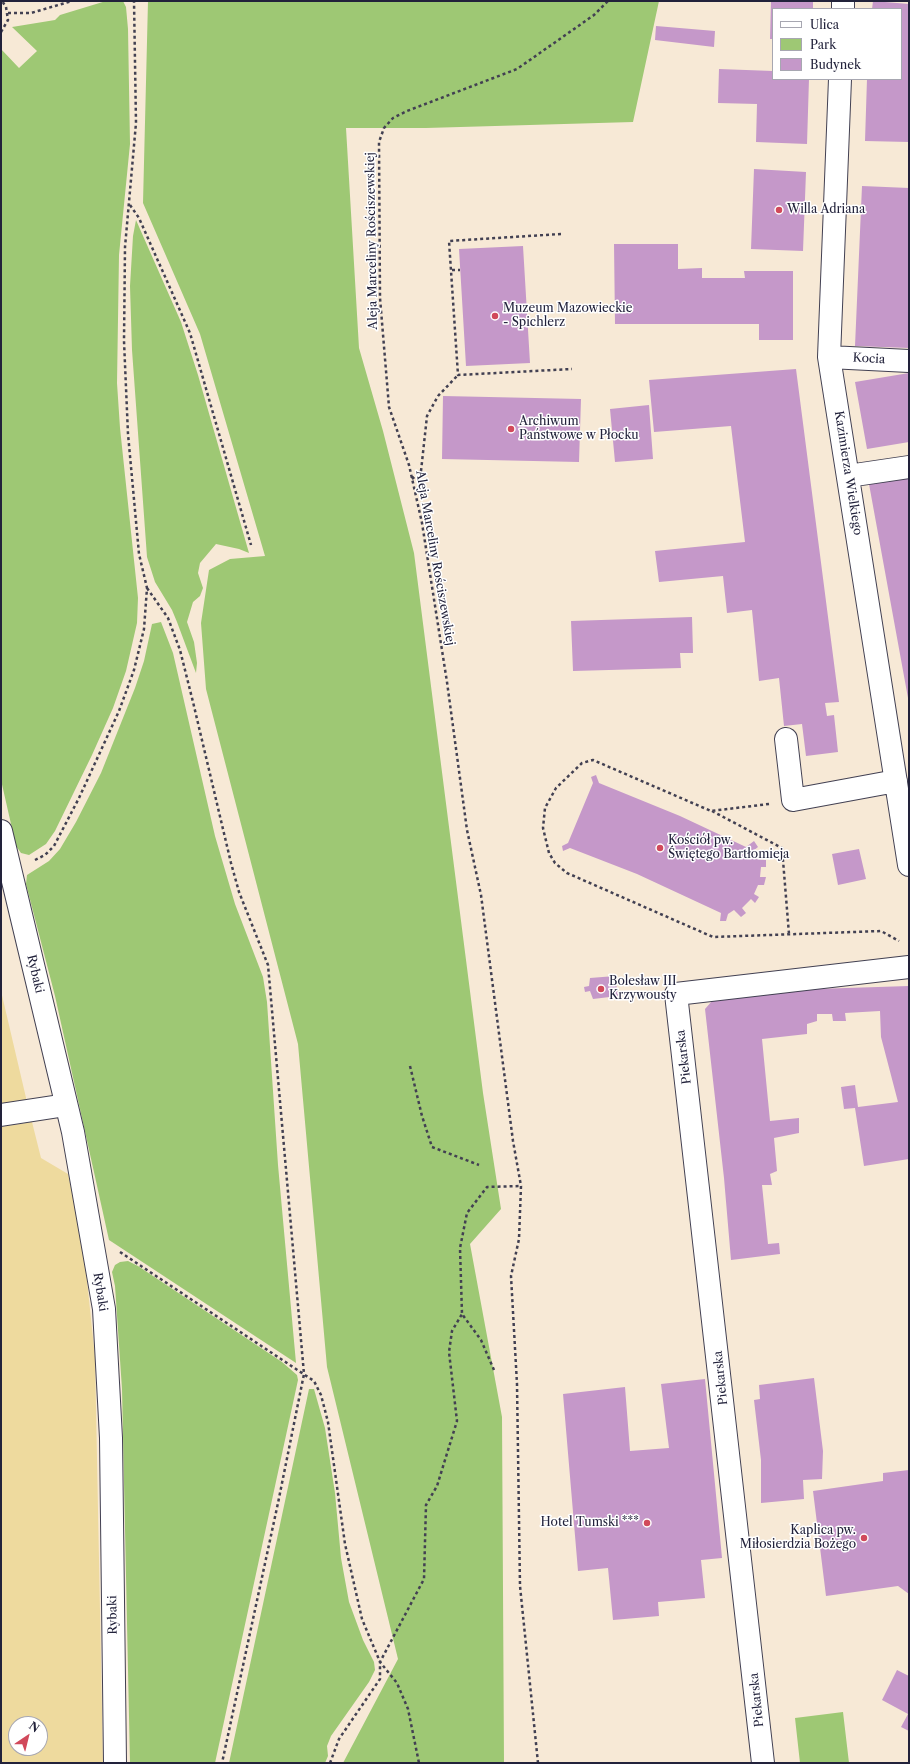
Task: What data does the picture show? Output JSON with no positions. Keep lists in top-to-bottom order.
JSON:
{
  "streets": {
    "street": [
      "Kocia",
      "Kazimierza Wielkiego",
      "Rybaki",
      "Piekarska"
    ],
    "path": ["Aleja Marceliny Rościszewskiej"]
  },
  "crossings": [
    ["Kocia", "Kazimierza Wielkiego"]
  ],
  "places": [
    "Willa Adriana",
    "Muzeum Mazowieckie - Spichlerz",
    "Archiwum Państwowe w Płocku",
    "Kościół pw. Świętego Bartłomieja",
    "Bolesław III Krzywousty",
    "Hotel Tumski ***",
    "Kaplica pw. Miłosierdzia Bożego"
  ],
  "legend": ["Ulica", "Park", "Budynek"],
  "north": "top right"
}
